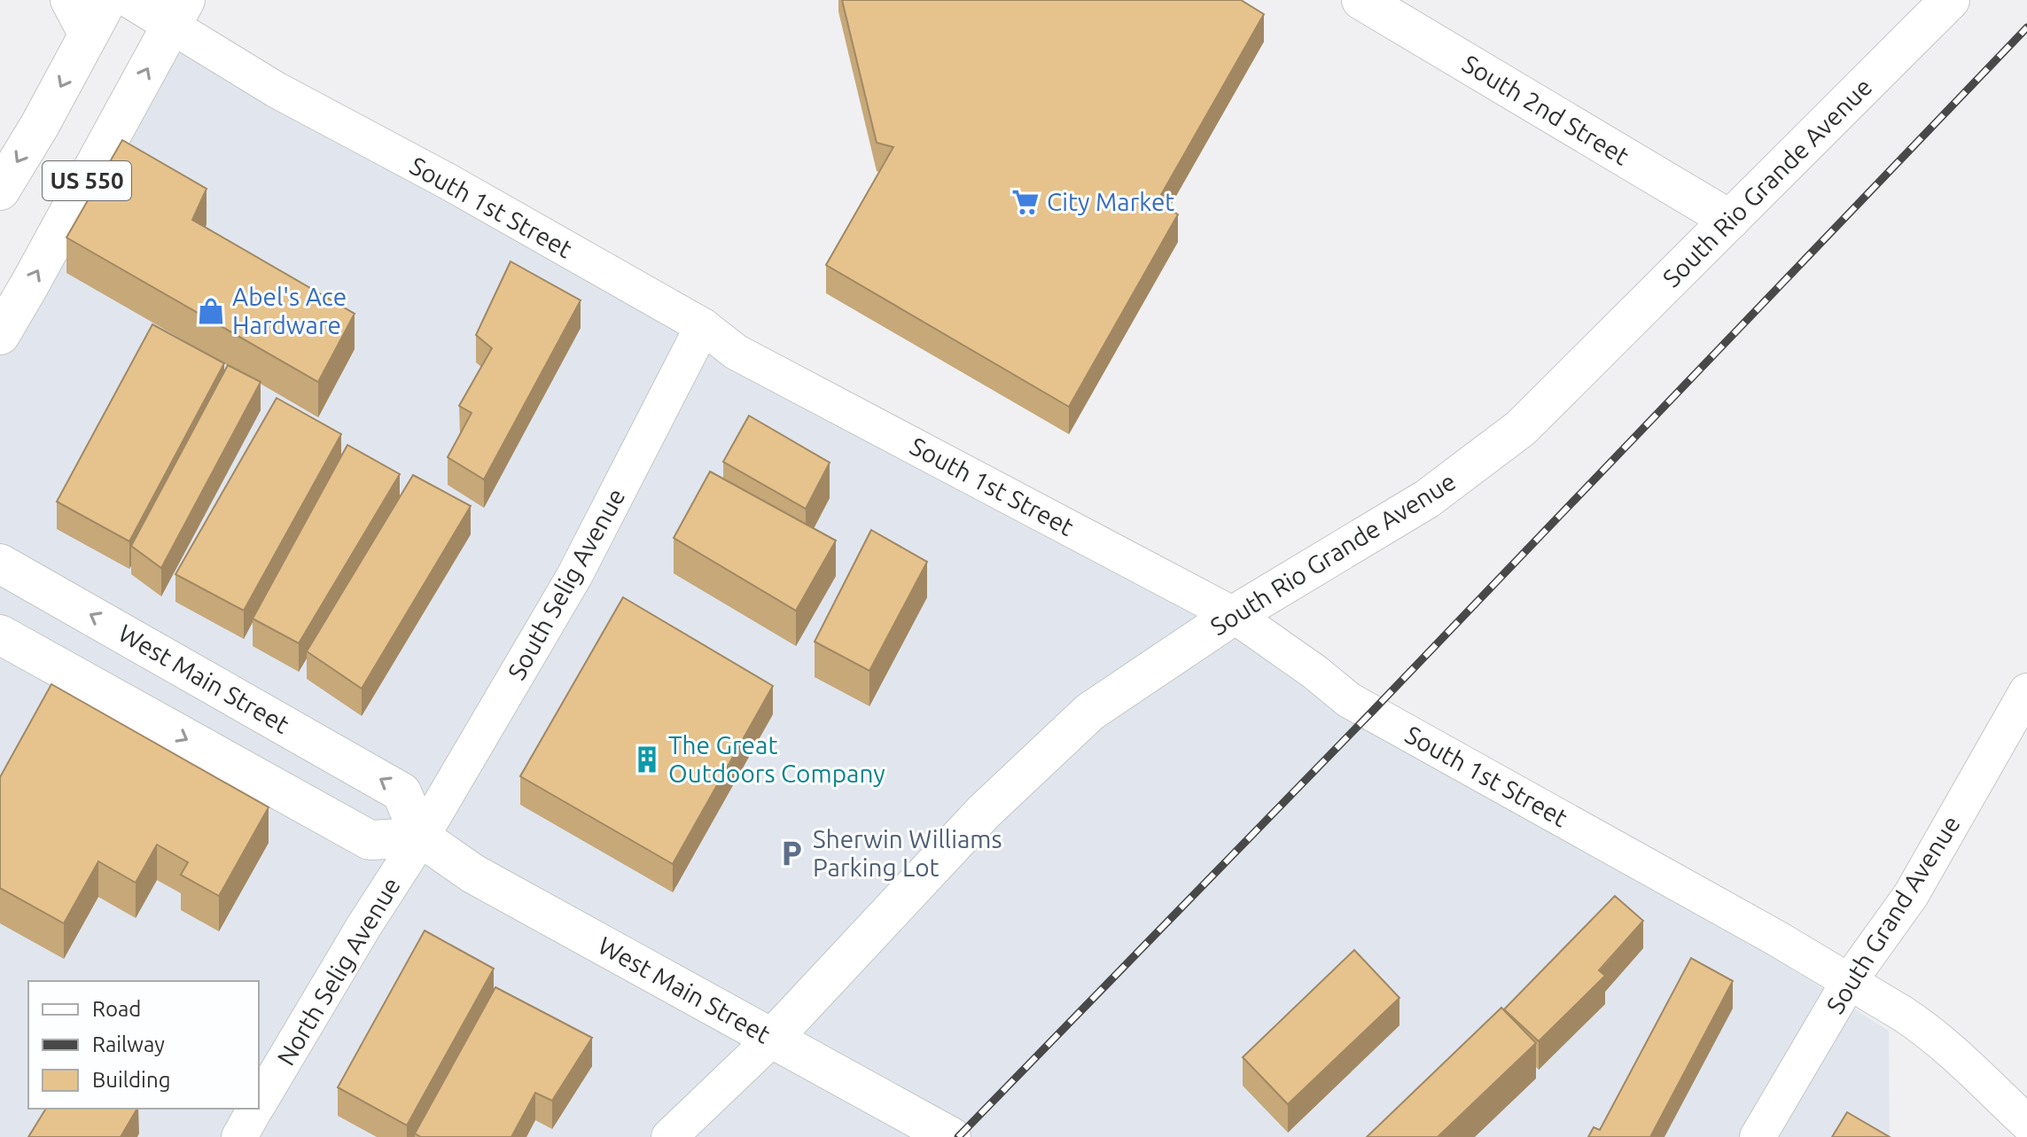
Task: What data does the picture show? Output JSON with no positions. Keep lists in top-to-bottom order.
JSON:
{
  "streets": {
    "main road": [
      "South 2nd Street",
      "US 550",
      "South Rio Grande Avenue",
      "West Main Street"
    ],
    "street": [
      "South 1st Street",
      "South Selig Avenue",
      "South Grand Avenue",
      "North Selig Avenue"
    ]
  },
  "crossings": [
    ["South 2nd Street", "South Rio Grande Avenue"],
    ["US 550", "South 1st Street"],
    ["South Rio Grande Avenue", "South 1st Street"],
    ["South Rio Grande Avenue", "West Main Street"],
    ["South 1st Street", "South Selig Avenue"],
    ["South 1st Street", "South Grand Avenue"],
    ["South Selig Avenue", "West Main Street"],
    ["South Selig Avenue", "North Selig Avenue"],
    ["West Main Street", "North Selig Avenue"]
  ],
  "places": {
    "supermarket": ["City Market"],
    "shop": ["Abel's Ace Hardware"],
    "building": ["The Great Outdoors Company"],
    "parking": ["Sherwin Williams Parking Lot"]
  },
  "legend": ["Road", "Railway", "Building"]
}
